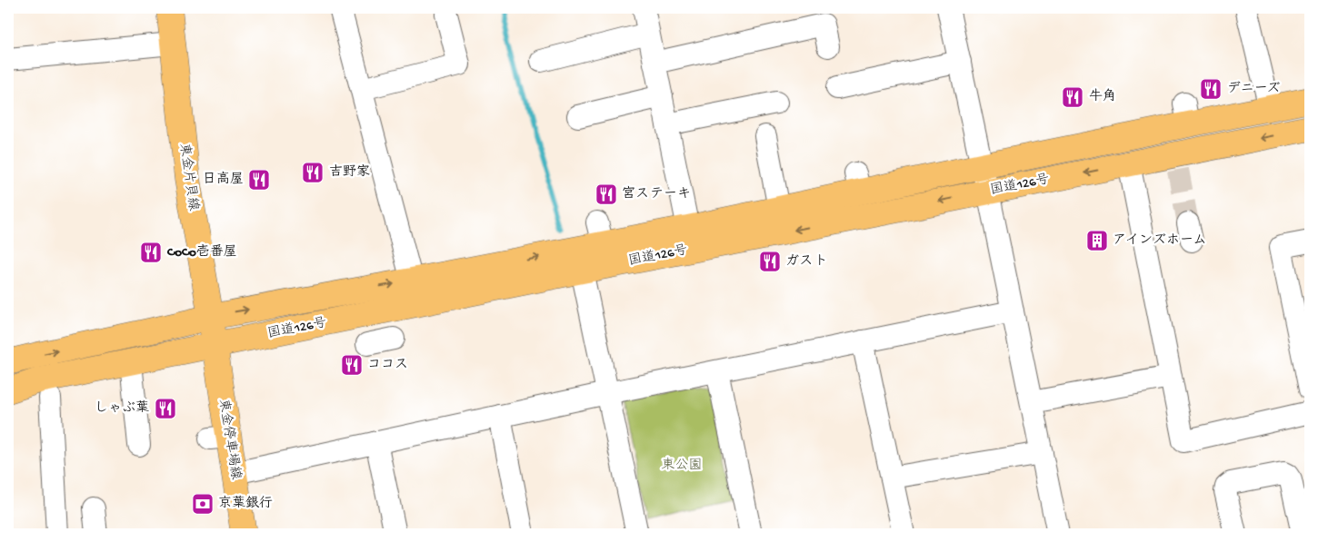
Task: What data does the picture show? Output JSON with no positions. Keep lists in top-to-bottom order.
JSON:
{
  "streets": {
    "main road": ["東金片貝線", "国道126号", "東金停車場線"]
  },
  "crossings": [
    ["東金片貝線", "国道126号"],
    ["東金片貝線", "東金停車場線"],
    ["国道126号", "東金停車場線"]
  ],
  "parks": ["東公園"],
  "places": {
    "restaurant": [
      "デニーズ",
      "牛角",
      "吉野家",
      "日高屋",
      "宮ステーキ",
      "CoCo壱番屋",
      "ガスト",
      "ココス",
      "しゃぶ葉"
    ],
    "building": ["アインズホーム"],
    "bank": ["京葉銀行"]
  }
}
